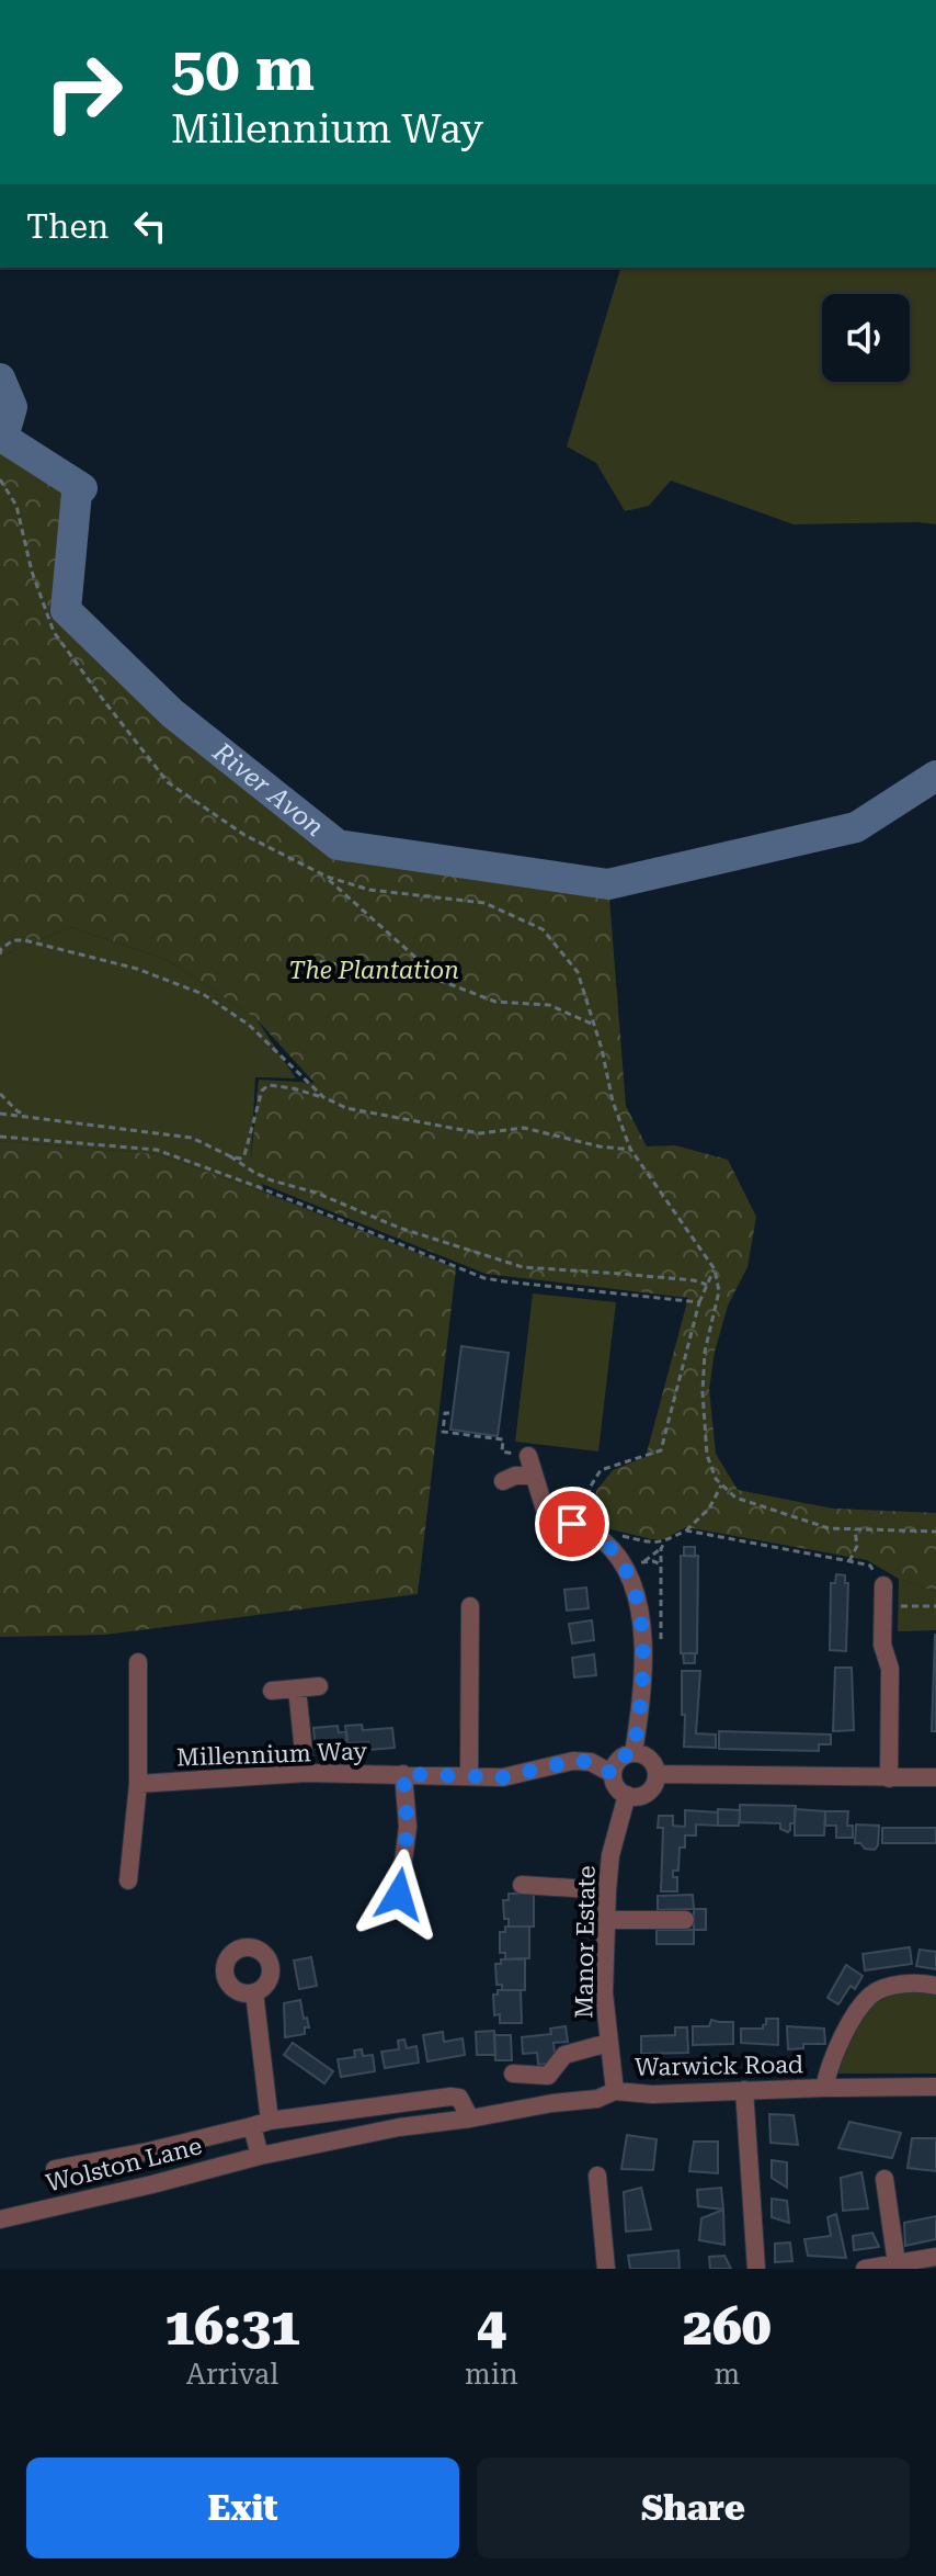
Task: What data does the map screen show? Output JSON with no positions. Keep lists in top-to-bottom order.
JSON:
{
  "streets": {
    "street": [
      "Millennium Way",
      "Manor Estate",
      "Warwick Road",
      "Wolston Lane"
    ]
  },
  "crossings": [
    ["Millennium Way", "Manor Estate"],
    ["Manor Estate", "Warwick Road"],
    ["Manor Estate", "Wolston Lane"],
    ["Warwick Road", "Wolston Lane"]
  ],
  "water": ["River Avon"],
  "parks": ["The Plantation"],
  "page": {
    "turn": ["50 m", "Millennium Way"],
    "then": "Then",
    "eta": [
      "16:31",
      "Arrival",
      "4",
      "min",
      "260",
      "m"
    ],
    "buttons": ["Exit", "Share"]
  }
}
